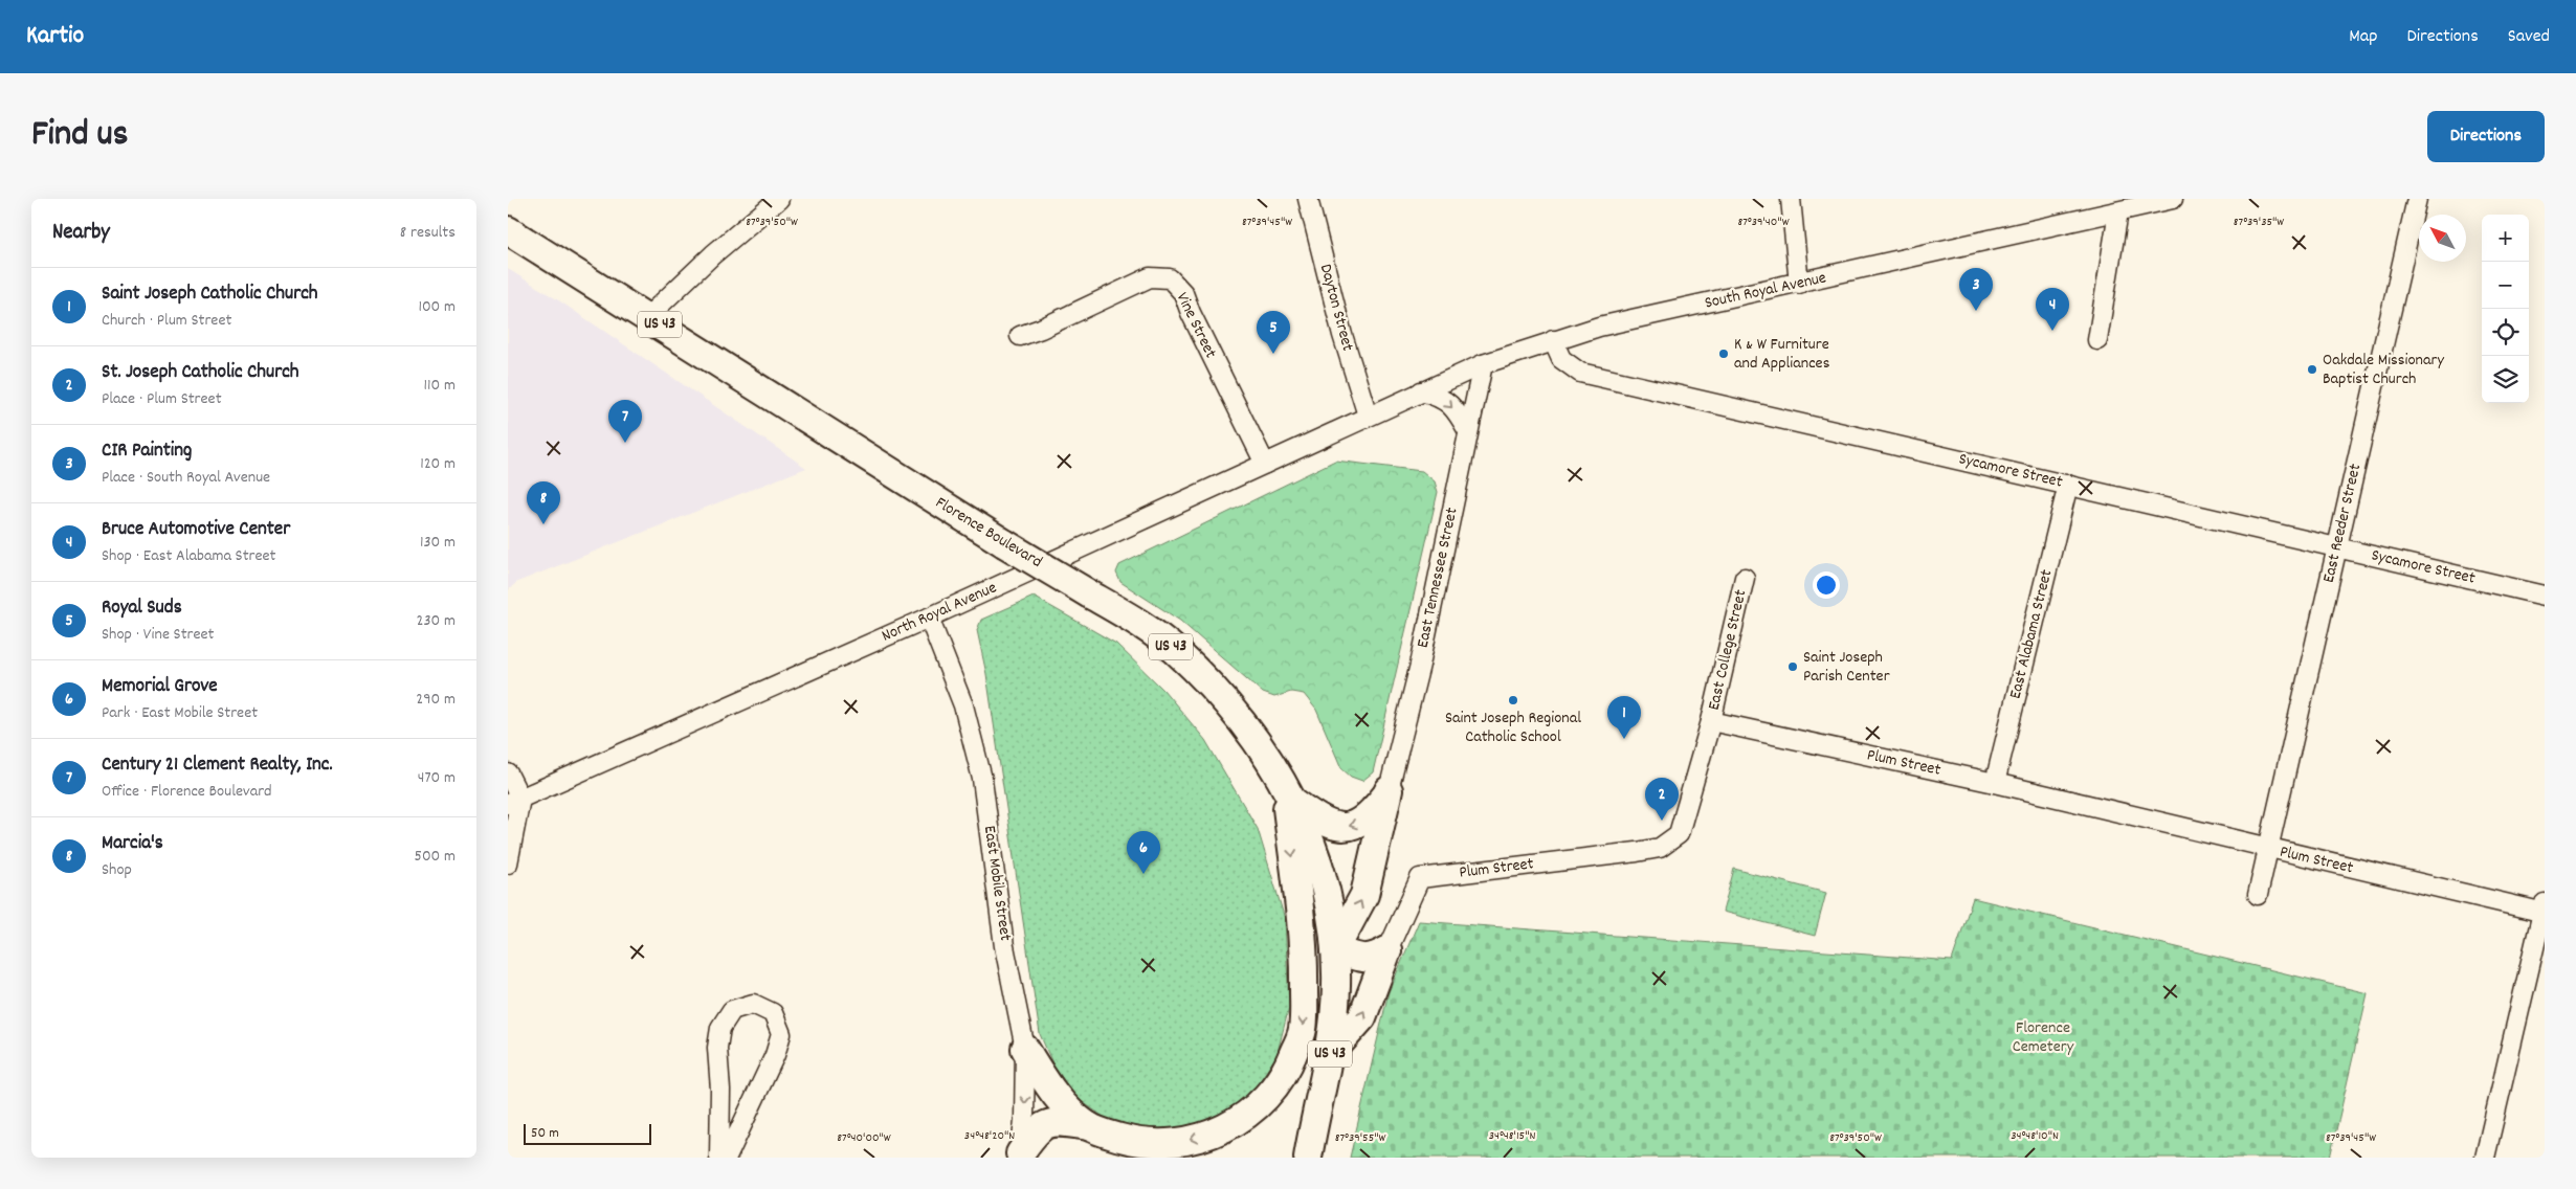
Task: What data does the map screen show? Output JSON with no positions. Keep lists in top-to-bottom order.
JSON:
{
  "streets": {
    "highway": ["US 43", "Florence Boulevard"],
    "street": [
      "South Royal Avenue",
      "Dayton Street",
      "Vine Street",
      "Sycamore Street",
      "East Reeder Street",
      "East Tennessee Street",
      "North Royal Avenue",
      "East Alabama Street",
      "East College Street",
      "Plum Street",
      "East Mobile Street"
    ]
  },
  "crossings": [
    ["South Royal Avenue", "Dayton Street"],
    ["South Royal Avenue", "Sycamore Street"],
    ["South Royal Avenue", "East Tennessee Street"],
    ["South Royal Avenue", "North Royal Avenue"],
    ["Dayton Street", "North Royal Avenue"],
    ["US 43", "Florence Boulevard"],
    ["Vine Street", "North Royal Avenue"],
    ["Sycamore Street", "East Reeder Street"],
    ["Sycamore Street", "East Alabama Street"],
    ["East Reeder Street", "Plum Street"],
    ["North Royal Avenue", "East Mobile Street"],
    ["East Alabama Street", "Plum Street"],
    ["East College Street", "Plum Street"]
  ],
  "parks": ["Florence Cemetery"],
  "places": [
    "K & W Furniture and Appliances",
    "Oakdale Missionary Baptist Church",
    "Saint Joseph Parish Center",
    "Saint Joseph Regional Catholic School"
  ],
  "scale_bar": "50 m",
  "north": "top left",
  "page": {
    "header": "Kartio",
    "nav": ["Map", "Directions", "Saved"],
    "title": "Find us",
    "buttons": "Directions",
    "heading": ["Nearby", "8 results"],
    "map_buttons": ["+", "−"],
    "list": [
      {
        "mark": "1",
        "name": "Saint Joseph Catholic Church",
        "note": "Church · Plum Street",
        "value": "100 m"
      },
      {
        "mark": "2",
        "name": "St. Joseph Catholic Church",
        "note": "Place · Plum Street",
        "value": "110 m"
      },
      {
        "mark": "3",
        "name": "CIR Painting",
        "note": "Place · South Royal Avenue",
        "value": "120 m"
      },
      {
        "mark": "4",
        "name": "Bruce Automotive Center",
        "note": "Shop · East Alabama Street",
        "value": "130 m"
      },
      {
        "mark": "5",
        "name": "Royal Suds",
        "note": "Shop · Vine Street",
        "value": "230 m"
      },
      {
        "mark": "6",
        "name": "Memorial Grove",
        "note": "Park · East Mobile Street",
        "value": "290 m"
      },
      {
        "mark": "7",
        "name": "Century 21 Clement Realty, Inc.",
        "note": "Office · Florence Boulevard",
        "value": "470 m"
      },
      {
        "mark": "8",
        "name": "Marcia's",
        "note": "Shop",
        "value": "500 m"
      }
    ],
    "pins": [
      "3",
      "4",
      "5",
      "7",
      "8",
      "1",
      "2",
      "6"
    ],
    "scale": "50 m"
  },
  "coordinates": [
    "87°39'45\"W",
    "87°39'40\"W",
    "87°39'50\"W",
    "87°39'35\"W",
    "34°48'20\"N",
    "34°48'15\"N",
    "34°48'10\"N",
    "87°40'00\"W",
    "87°39'55\"W"
  ]
}
